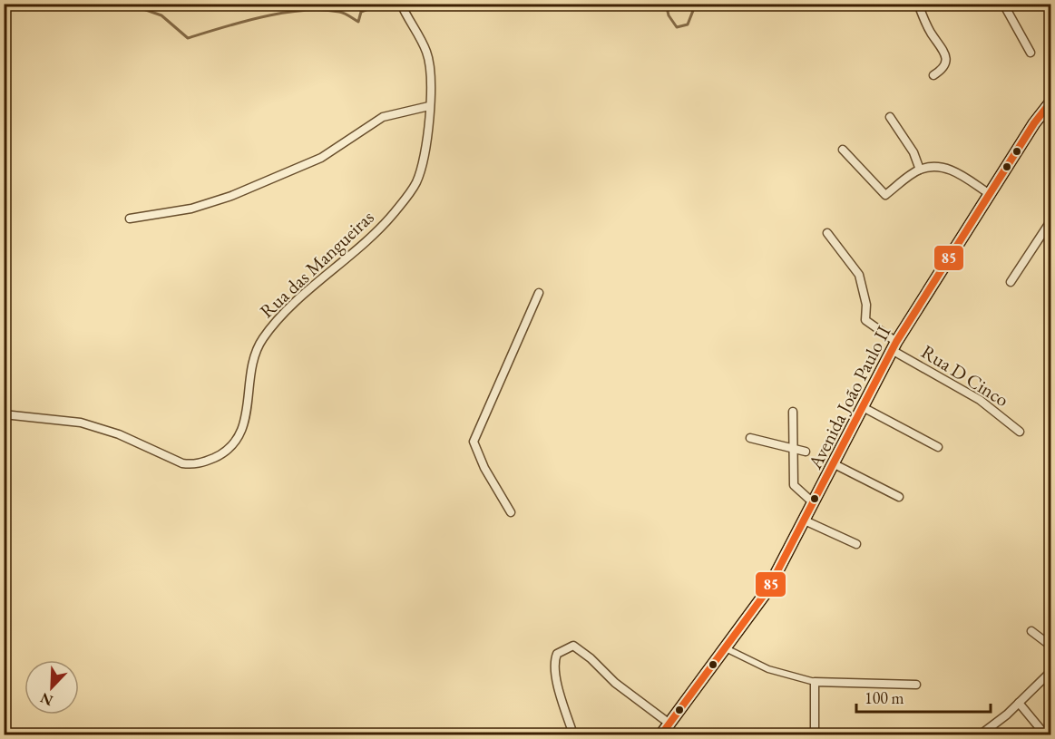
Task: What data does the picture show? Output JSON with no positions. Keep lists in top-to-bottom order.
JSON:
{
  "streets": {
    "main road": ["Avenida João Paulo II"],
    "street": ["Rua das Mangueiras", "Rua D Cinco"]
  },
  "crossings": [
    ["Rua D Cinco", "Avenida João Paulo II"]
  ],
  "lines": ["transit line 85"],
  "scale_bar": "100 m",
  "north": "bottom left"
}
